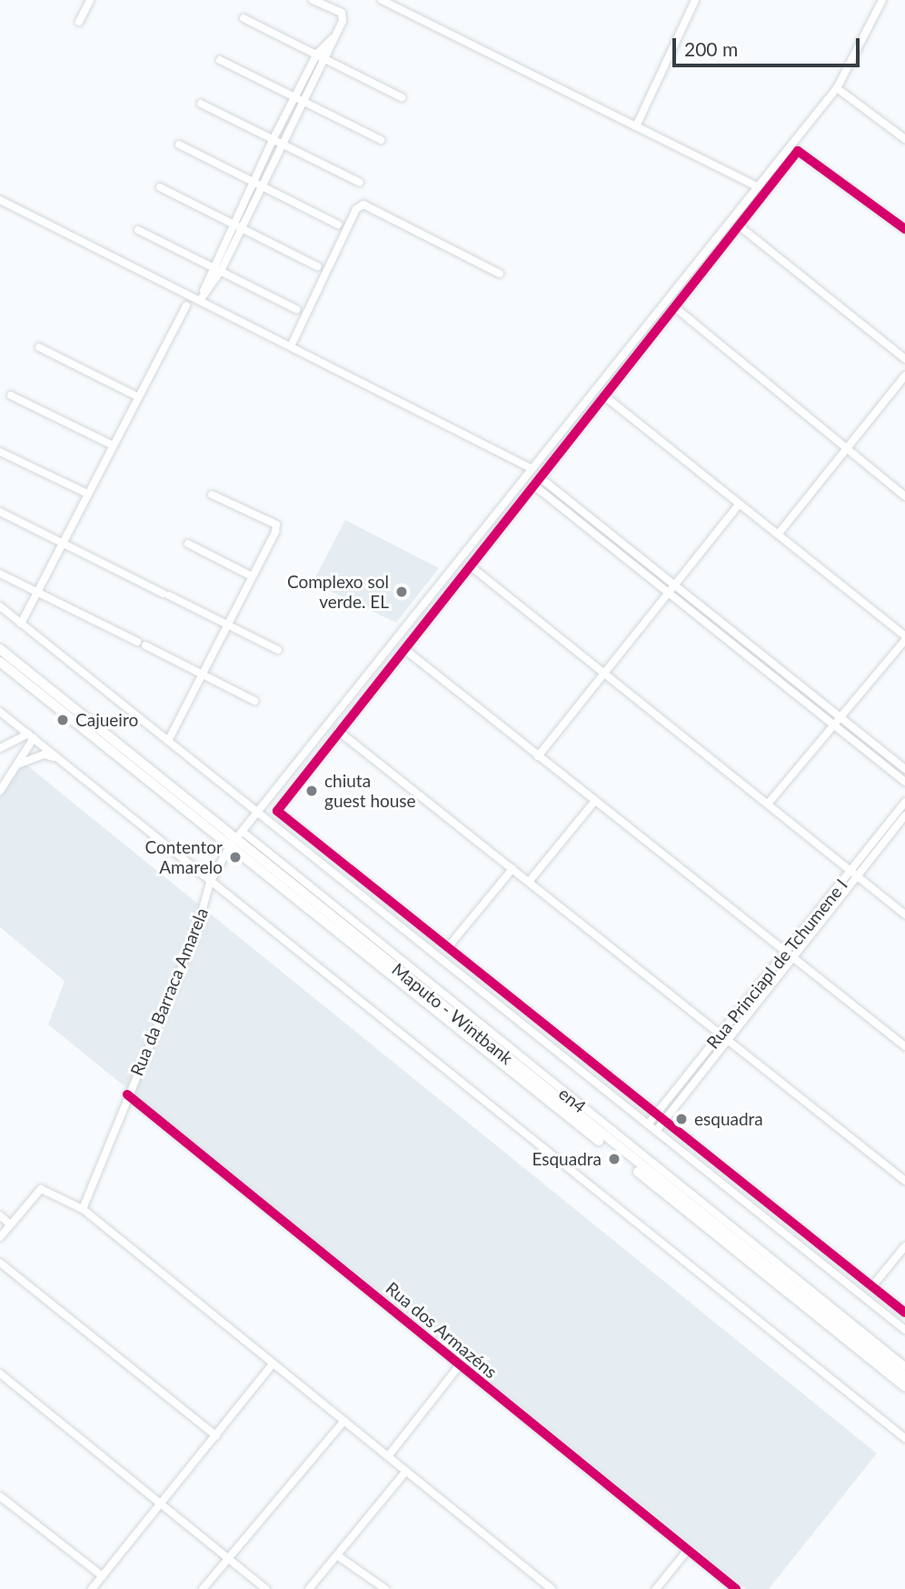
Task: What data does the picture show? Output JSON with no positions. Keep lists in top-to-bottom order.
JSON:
{
  "streets": {
    "highway": ["Maputo - Wintbank"],
    "street": [
      "Rua Princiapl de Tchumene I",
      "Rua da Barraca Amarela",
      "en4",
      "Rua dos Armazéns"
    ]
  },
  "crossings": [
    ["Rua da Barraca Amarela", "Maputo - Wintbank"],
    ["Rua da Barraca Amarela", "en4"],
    ["Rua da Barraca Amarela", "Rua dos Armazéns"],
    ["Maputo - Wintbank", "en4"]
  ],
  "places": [
    "Complexo sol verde. EL",
    "Cajueiro",
    "chiuta guest house",
    "Contentor Amarelo",
    "esquadra",
    "Esquadra"
  ],
  "scale_bar": "200 m"
}
